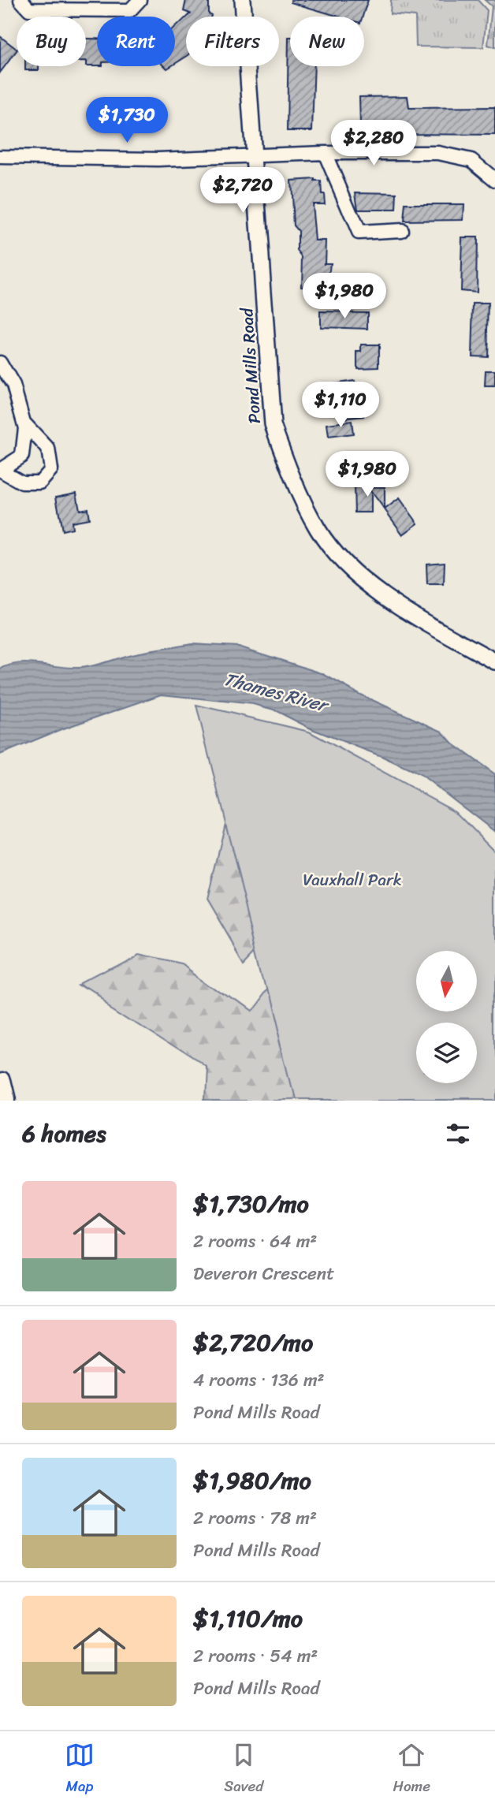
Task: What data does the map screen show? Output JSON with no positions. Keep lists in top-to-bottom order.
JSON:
{
  "streets": {
    "main road": ["Pond Mills Road"]
  },
  "water": ["Thames River"],
  "parks": ["Vauxhall Park"],
  "north": "bottom",
  "page": {
    "chip": [
      "Buy",
      "Rent",
      "Filters",
      "New"
    ],
    "price": [
      "$1,730",
      "$2,280",
      "$2,720",
      "$1,980",
      "$1,110",
      "$1,980"
    ],
    "heading": "6 homes",
    "list": [
      {
        "name": "$1,730/mo",
        "note": "2 rooms · 64 m² · Deveron Crescent"
      },
      {
        "name": "$2,720/mo",
        "note": "4 rooms · 136 m² · Pond Mills Road"
      },
      {
        "name": "$1,980/mo",
        "note": "2 rooms · 78 m² · Pond Mills Road"
      },
      {
        "name": "$1,110/mo",
        "note": "2 rooms · 54 m² · Pond Mills Road"
      }
    ],
    "tabs": ["Map", "Saved", "Home"]
  }
}
